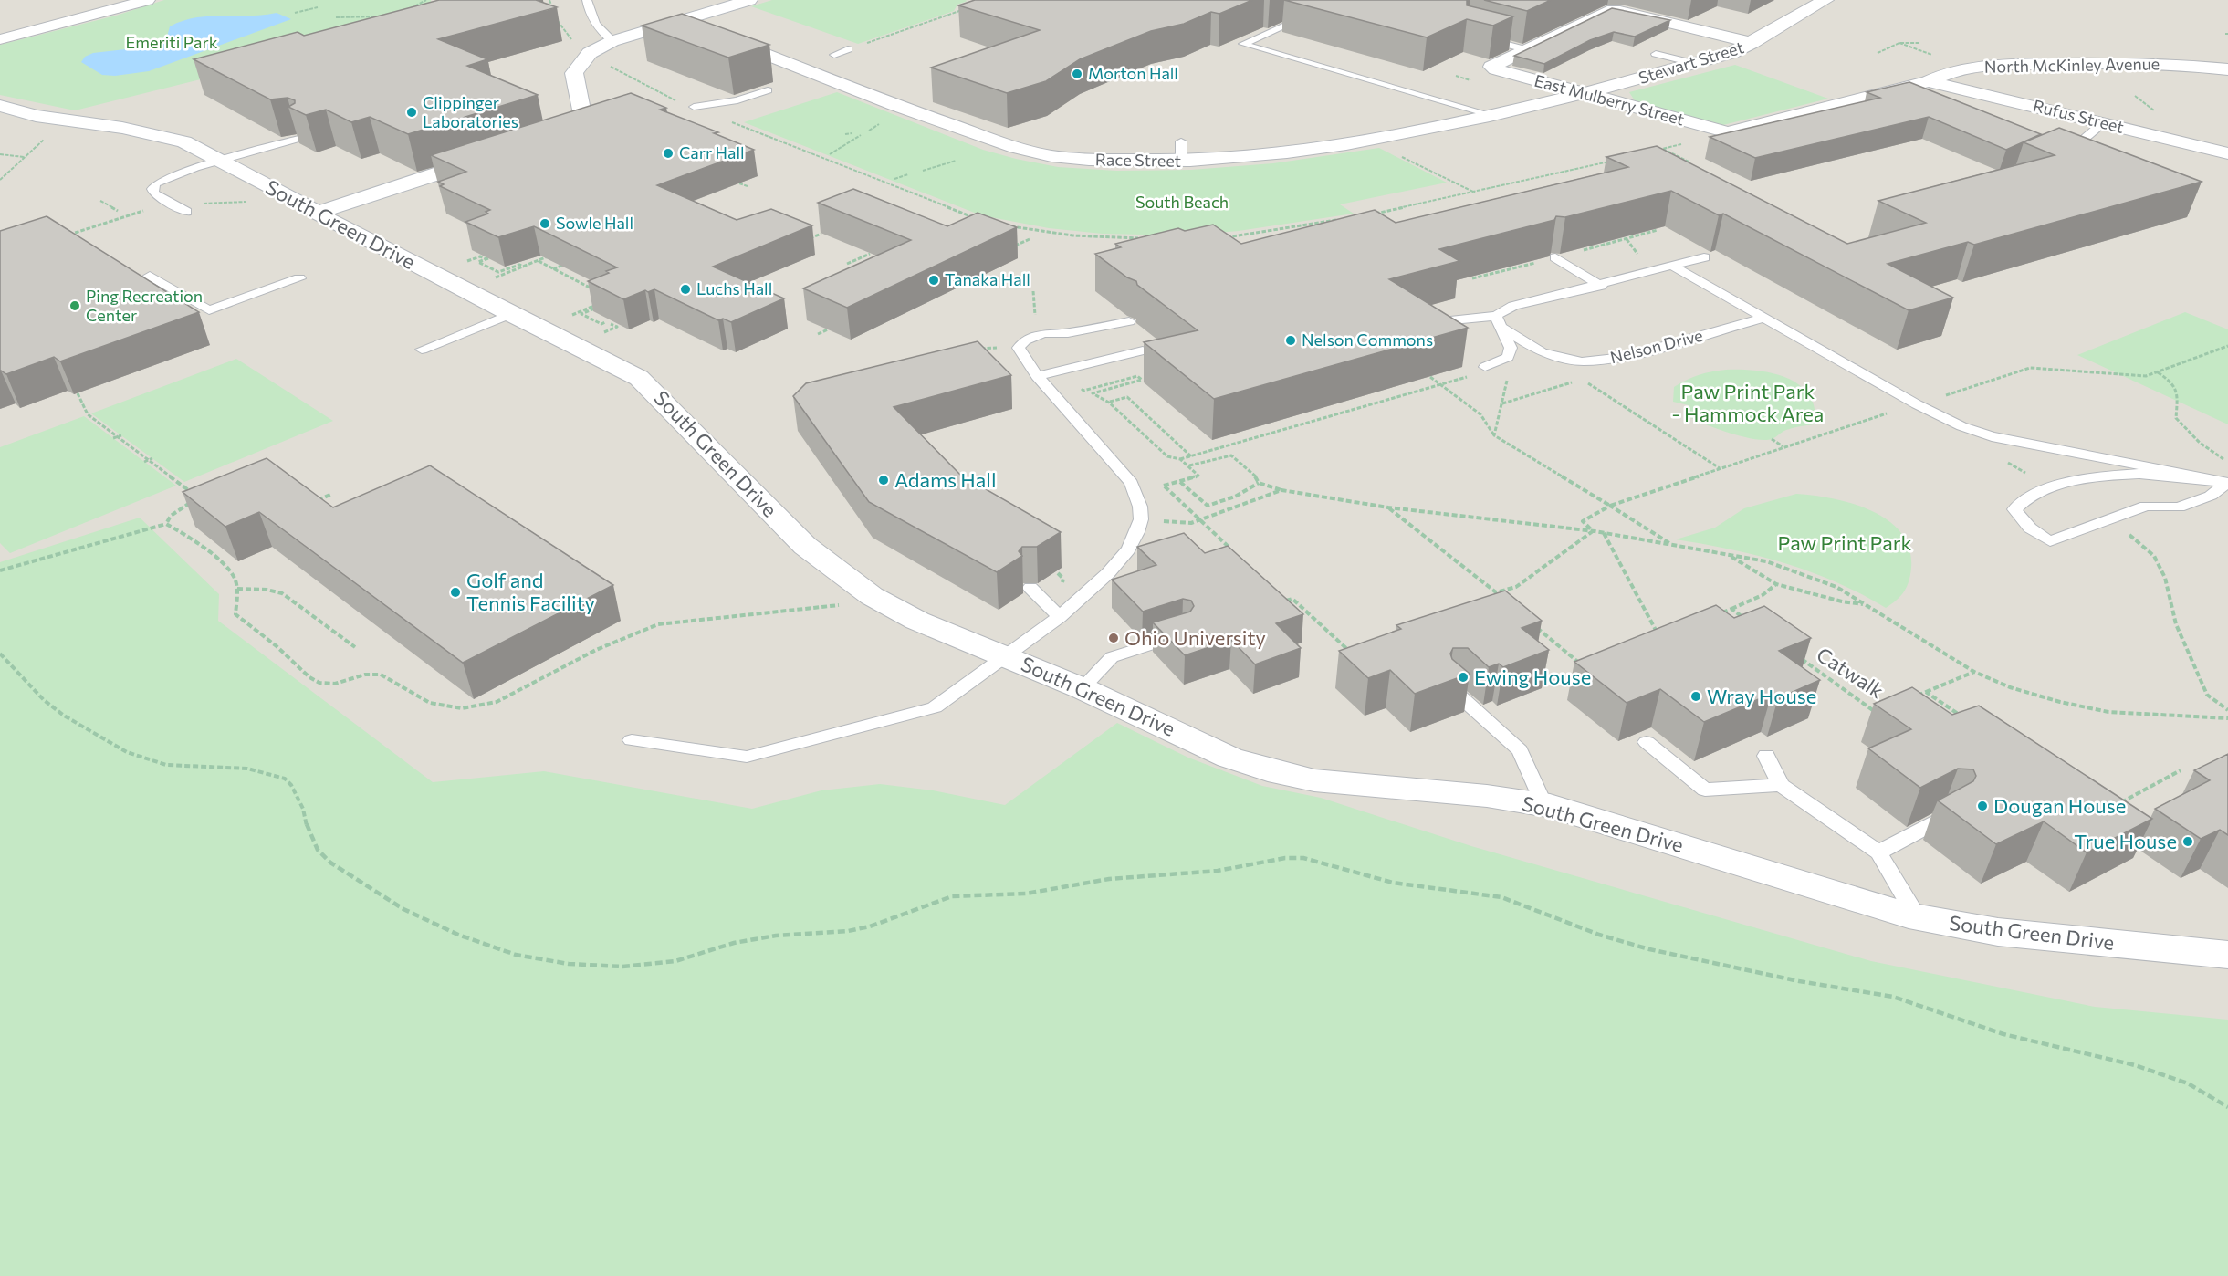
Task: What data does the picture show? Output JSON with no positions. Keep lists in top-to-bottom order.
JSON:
{
  "streets": {
    "street": [
      "Stewart Street",
      "North McKinley Avenue",
      "East Mulberry Street",
      "Rufus Street",
      "Race Street",
      "South Green Drive"
    ],
    "lane": ["Nelson Drive"],
    "path": ["Catwalk"]
  },
  "crossings": [
    ["Stewart Street", "Race Street"],
    ["North McKinley Avenue", "East Mulberry Street"],
    ["North McKinley Avenue", "Rufus Street"],
    ["East Mulberry Street", "Race Street"]
  ],
  "parks": [
    "Emeriti Park",
    "South Beach",
    "Paw Print Park - Hammock Area",
    "Paw Print Park"
  ],
  "places": [
    "Morton Hall",
    "Clippinger Laboratories",
    "Carr Hall",
    "Sowle Hall",
    "Tanaka Hall",
    "Luchs Hall",
    "Ping Recreation Center",
    "Nelson Commons",
    "Adams Hall",
    "Golf and Tennis Facility",
    "Ohio University",
    "Ewing House",
    "Wray House",
    "Dougan House",
    "True House"
  ]
}
